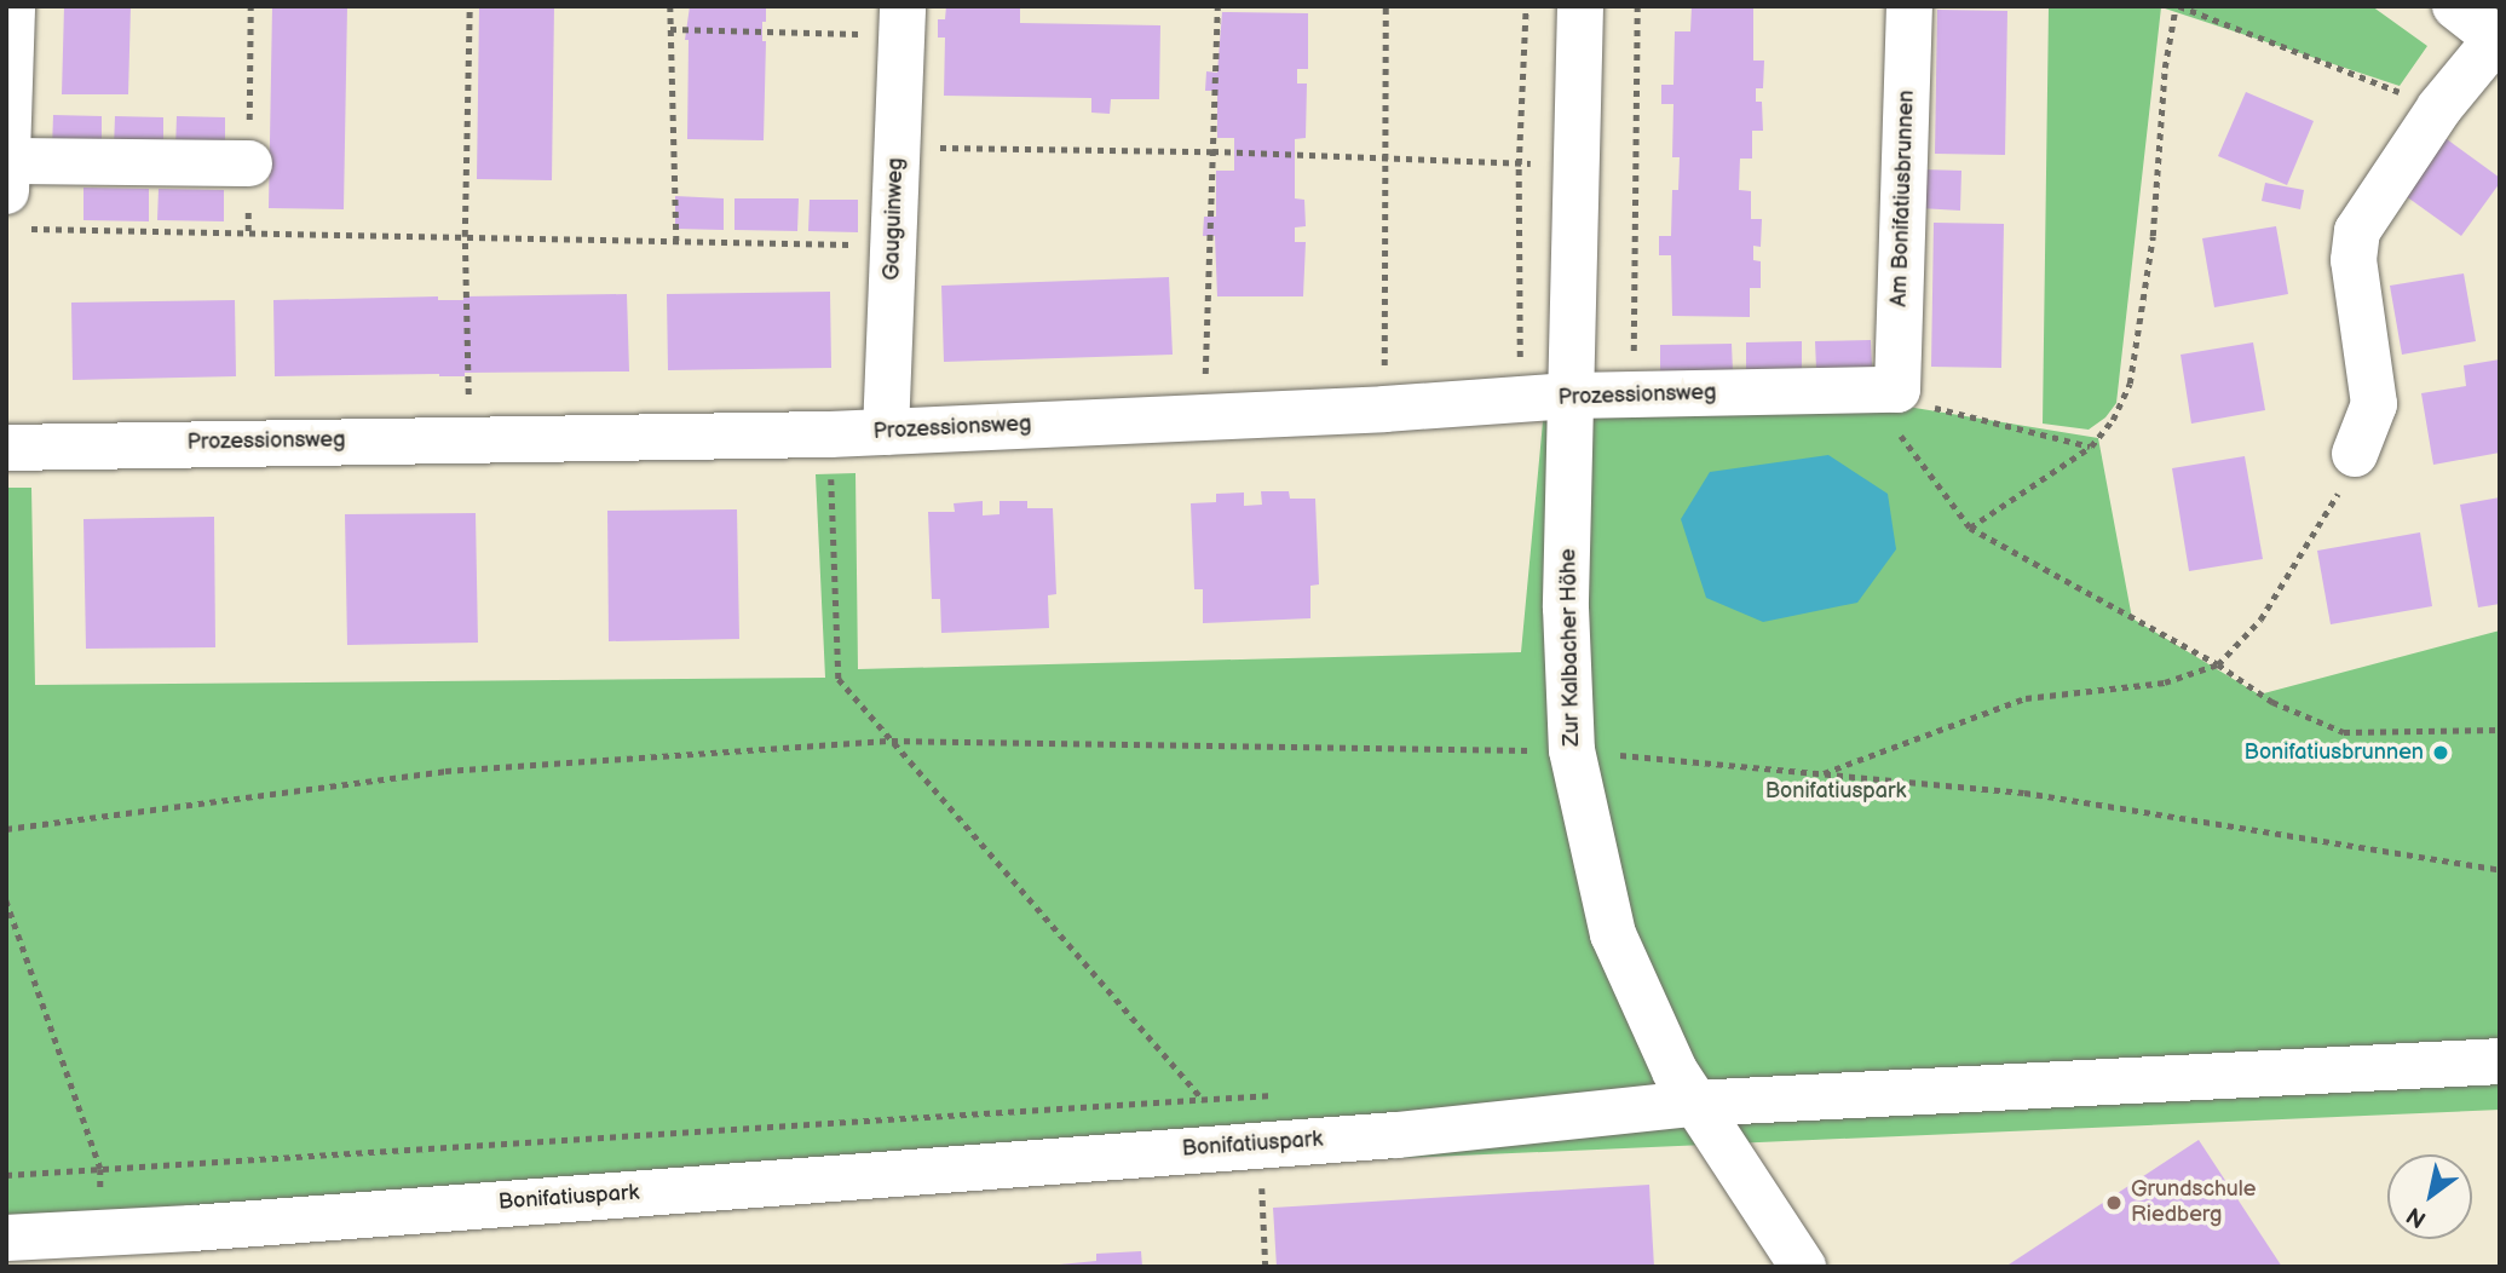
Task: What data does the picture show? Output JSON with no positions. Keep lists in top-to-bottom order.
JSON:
{
  "streets": {
    "street": [
      "Am Bonifatiusbrunnen",
      "Gauguinweg",
      "Prozessionsweg",
      "Zur Kalbacher Höhe",
      "Bonifatiuspark"
    ]
  },
  "crossings": [
    ["Am Bonifatiusbrunnen", "Prozessionsweg"],
    ["Gauguinweg", "Prozessionsweg"],
    ["Prozessionsweg", "Zur Kalbacher Höhe"],
    ["Zur Kalbacher Höhe", "Bonifatiuspark"]
  ],
  "parks": ["Bonifatiuspark"],
  "places": ["Bonifatiusbrunnen", "Grundschule Riedberg"],
  "north": "bottom left"
}
